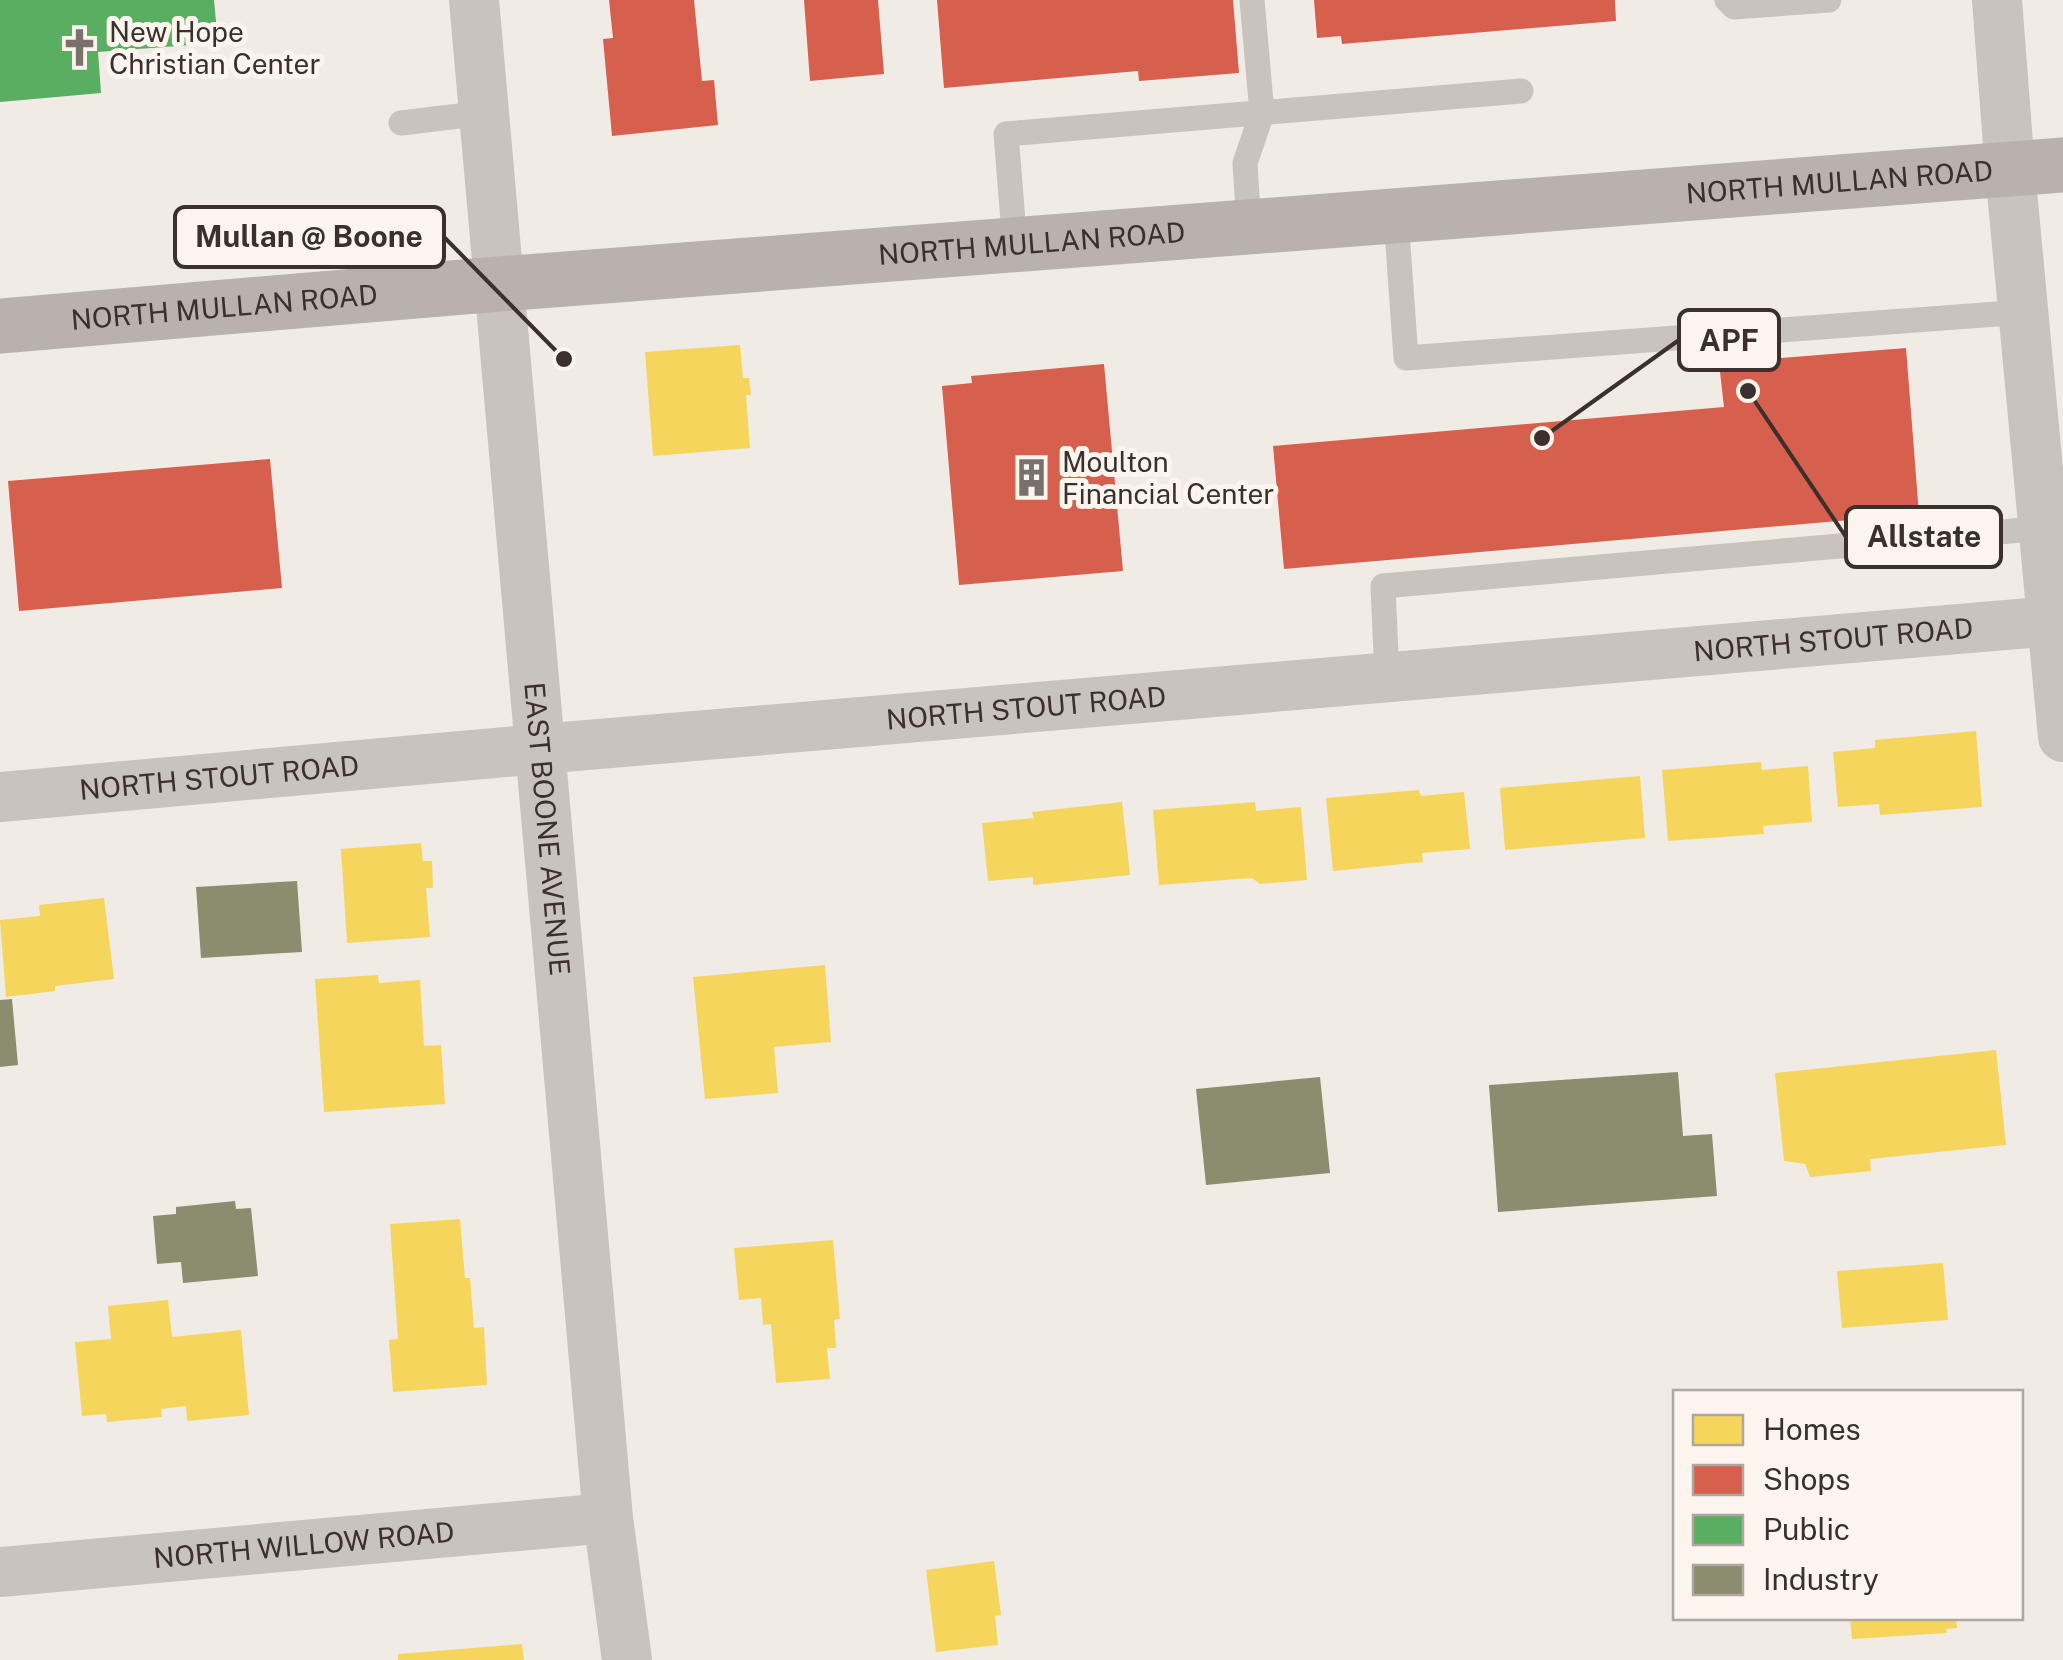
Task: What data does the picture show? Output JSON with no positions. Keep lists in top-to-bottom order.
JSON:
{
  "streets": {
    "main road": ["NORTH MULLAN ROAD"],
    "street": ["NORTH STOUT ROAD", "EAST BOONE AVENUE", "NORTH WILLOW ROAD"]
  },
  "crossings": [
    ["NORTH MULLAN ROAD", "EAST BOONE AVENUE"],
    ["NORTH STOUT ROAD", "EAST BOONE AVENUE"],
    ["EAST BOONE AVENUE", "NORTH WILLOW ROAD"]
  ],
  "places": {
    "church": ["New Hope Christian Center"],
    "other": ["Mullan @ Boone", "Allstate", "APF"],
    "building": ["Moulton Financial Center"]
  },
  "legend": [
    "Homes",
    "Shops",
    "Public",
    "Industry"
  ]
}
